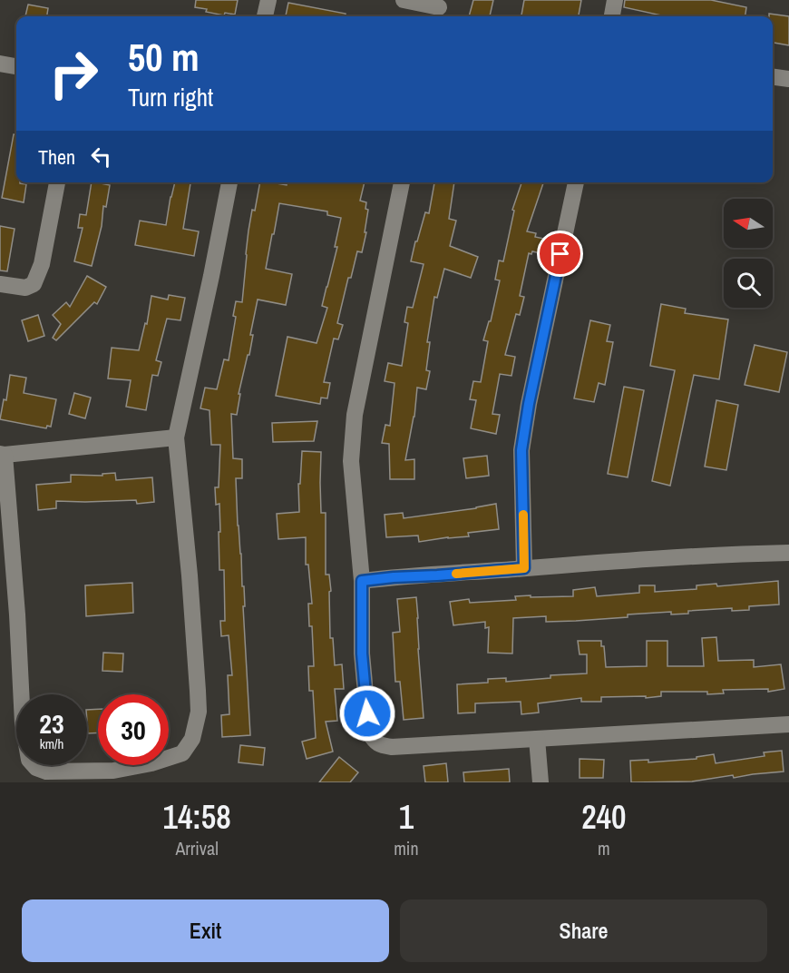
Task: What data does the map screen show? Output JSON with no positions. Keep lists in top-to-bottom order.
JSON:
{
  "north": "left",
  "page": {
    "turn": ["50 m", "Turn right"],
    "then": "Then",
    "speed": "23 km/h",
    "limit": "30",
    "eta": [
      "14:58",
      "Arrival",
      "1",
      "min",
      "240",
      "m"
    ],
    "buttons": ["Exit", "Share"]
  }
}
